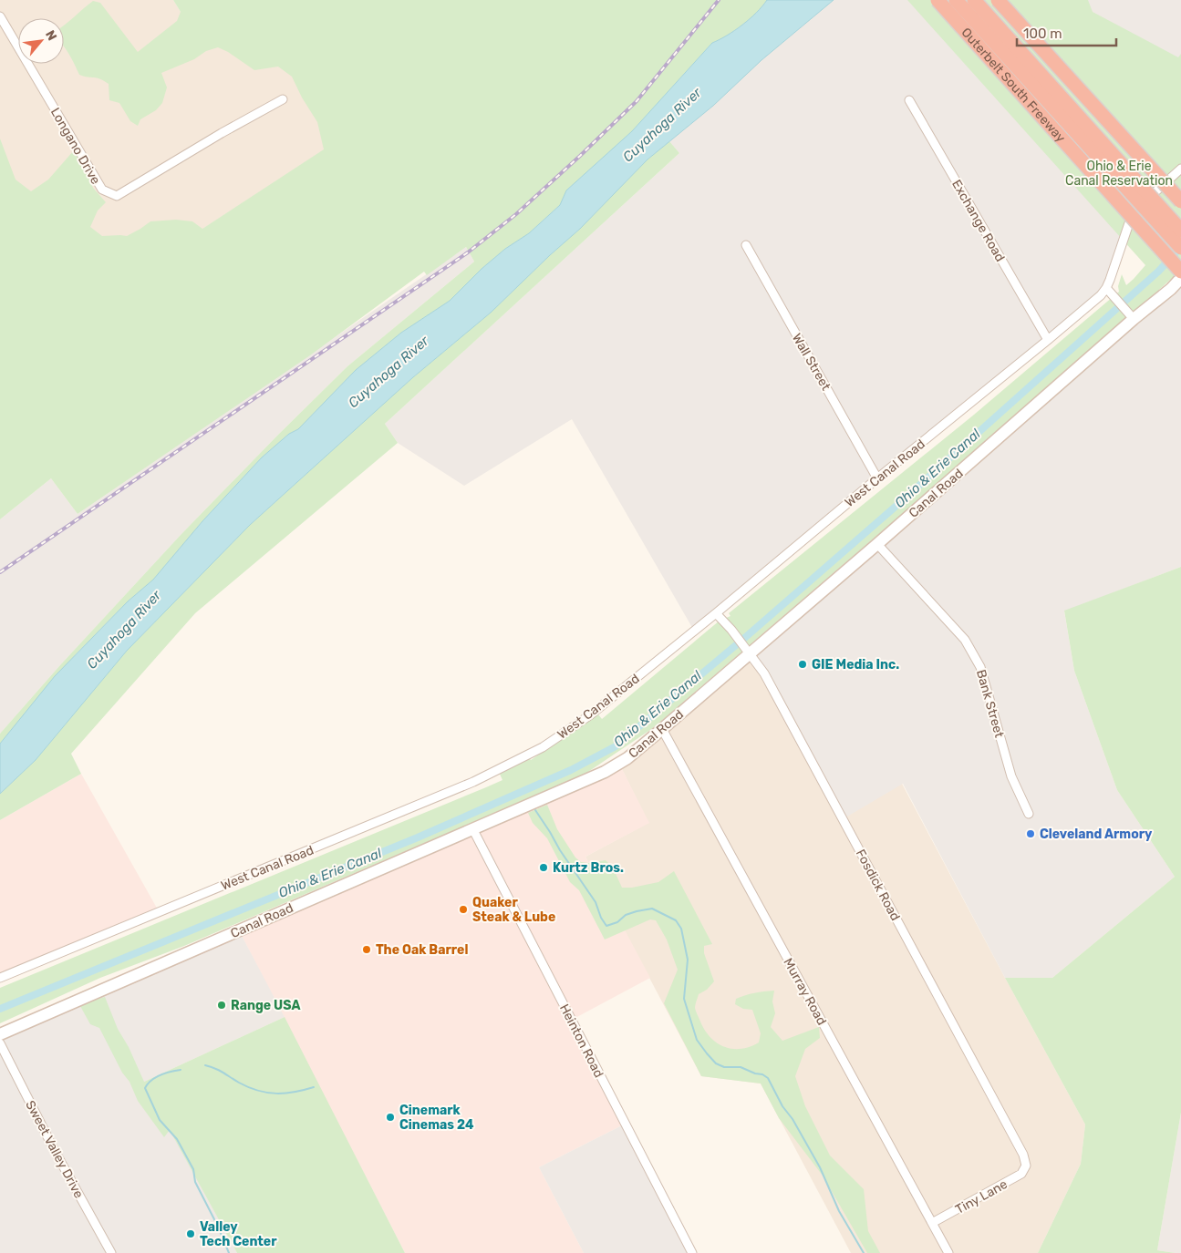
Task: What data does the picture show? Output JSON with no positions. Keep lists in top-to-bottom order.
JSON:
{
  "streets": {
    "highway": ["Outerbelt South Freeway"],
    "main road": ["Canal Road"],
    "street": [
      "Longano Drive",
      "Exchange Road",
      "Wall Street",
      "West Canal Road",
      "Bank Street",
      "Fosdick Road",
      "Murray Road",
      "Heinton Road",
      "Sweet Valley Drive",
      "Tiny Lane"
    ]
  },
  "crossings": [
    ["Exchange Road", "West Canal Road"],
    ["Wall Street", "West Canal Road"],
    ["West Canal Road", "Fosdick Road"],
    ["Canal Road", "Bank Street"],
    ["Canal Road", "Fosdick Road"],
    ["Canal Road", "Murray Road"],
    ["Canal Road", "Heinton Road"],
    ["Fosdick Road", "Tiny Lane"],
    ["Murray Road", "Tiny Lane"]
  ],
  "water": ["Cuyahoga River", "Ohio & Erie Canal"],
  "parks": ["Ohio & Erie Canal Reservation"],
  "places": [
    "GIE Media Inc.",
    "Cleveland Armory",
    "Kurtz Bros.",
    "Quaker Steak & Lube",
    "The Oak Barrel",
    "Range USA",
    "Cinemark Cinemas 24",
    "Valley Tech Center"
  ],
  "scale_bar": "100 m",
  "north": "top right"
}
